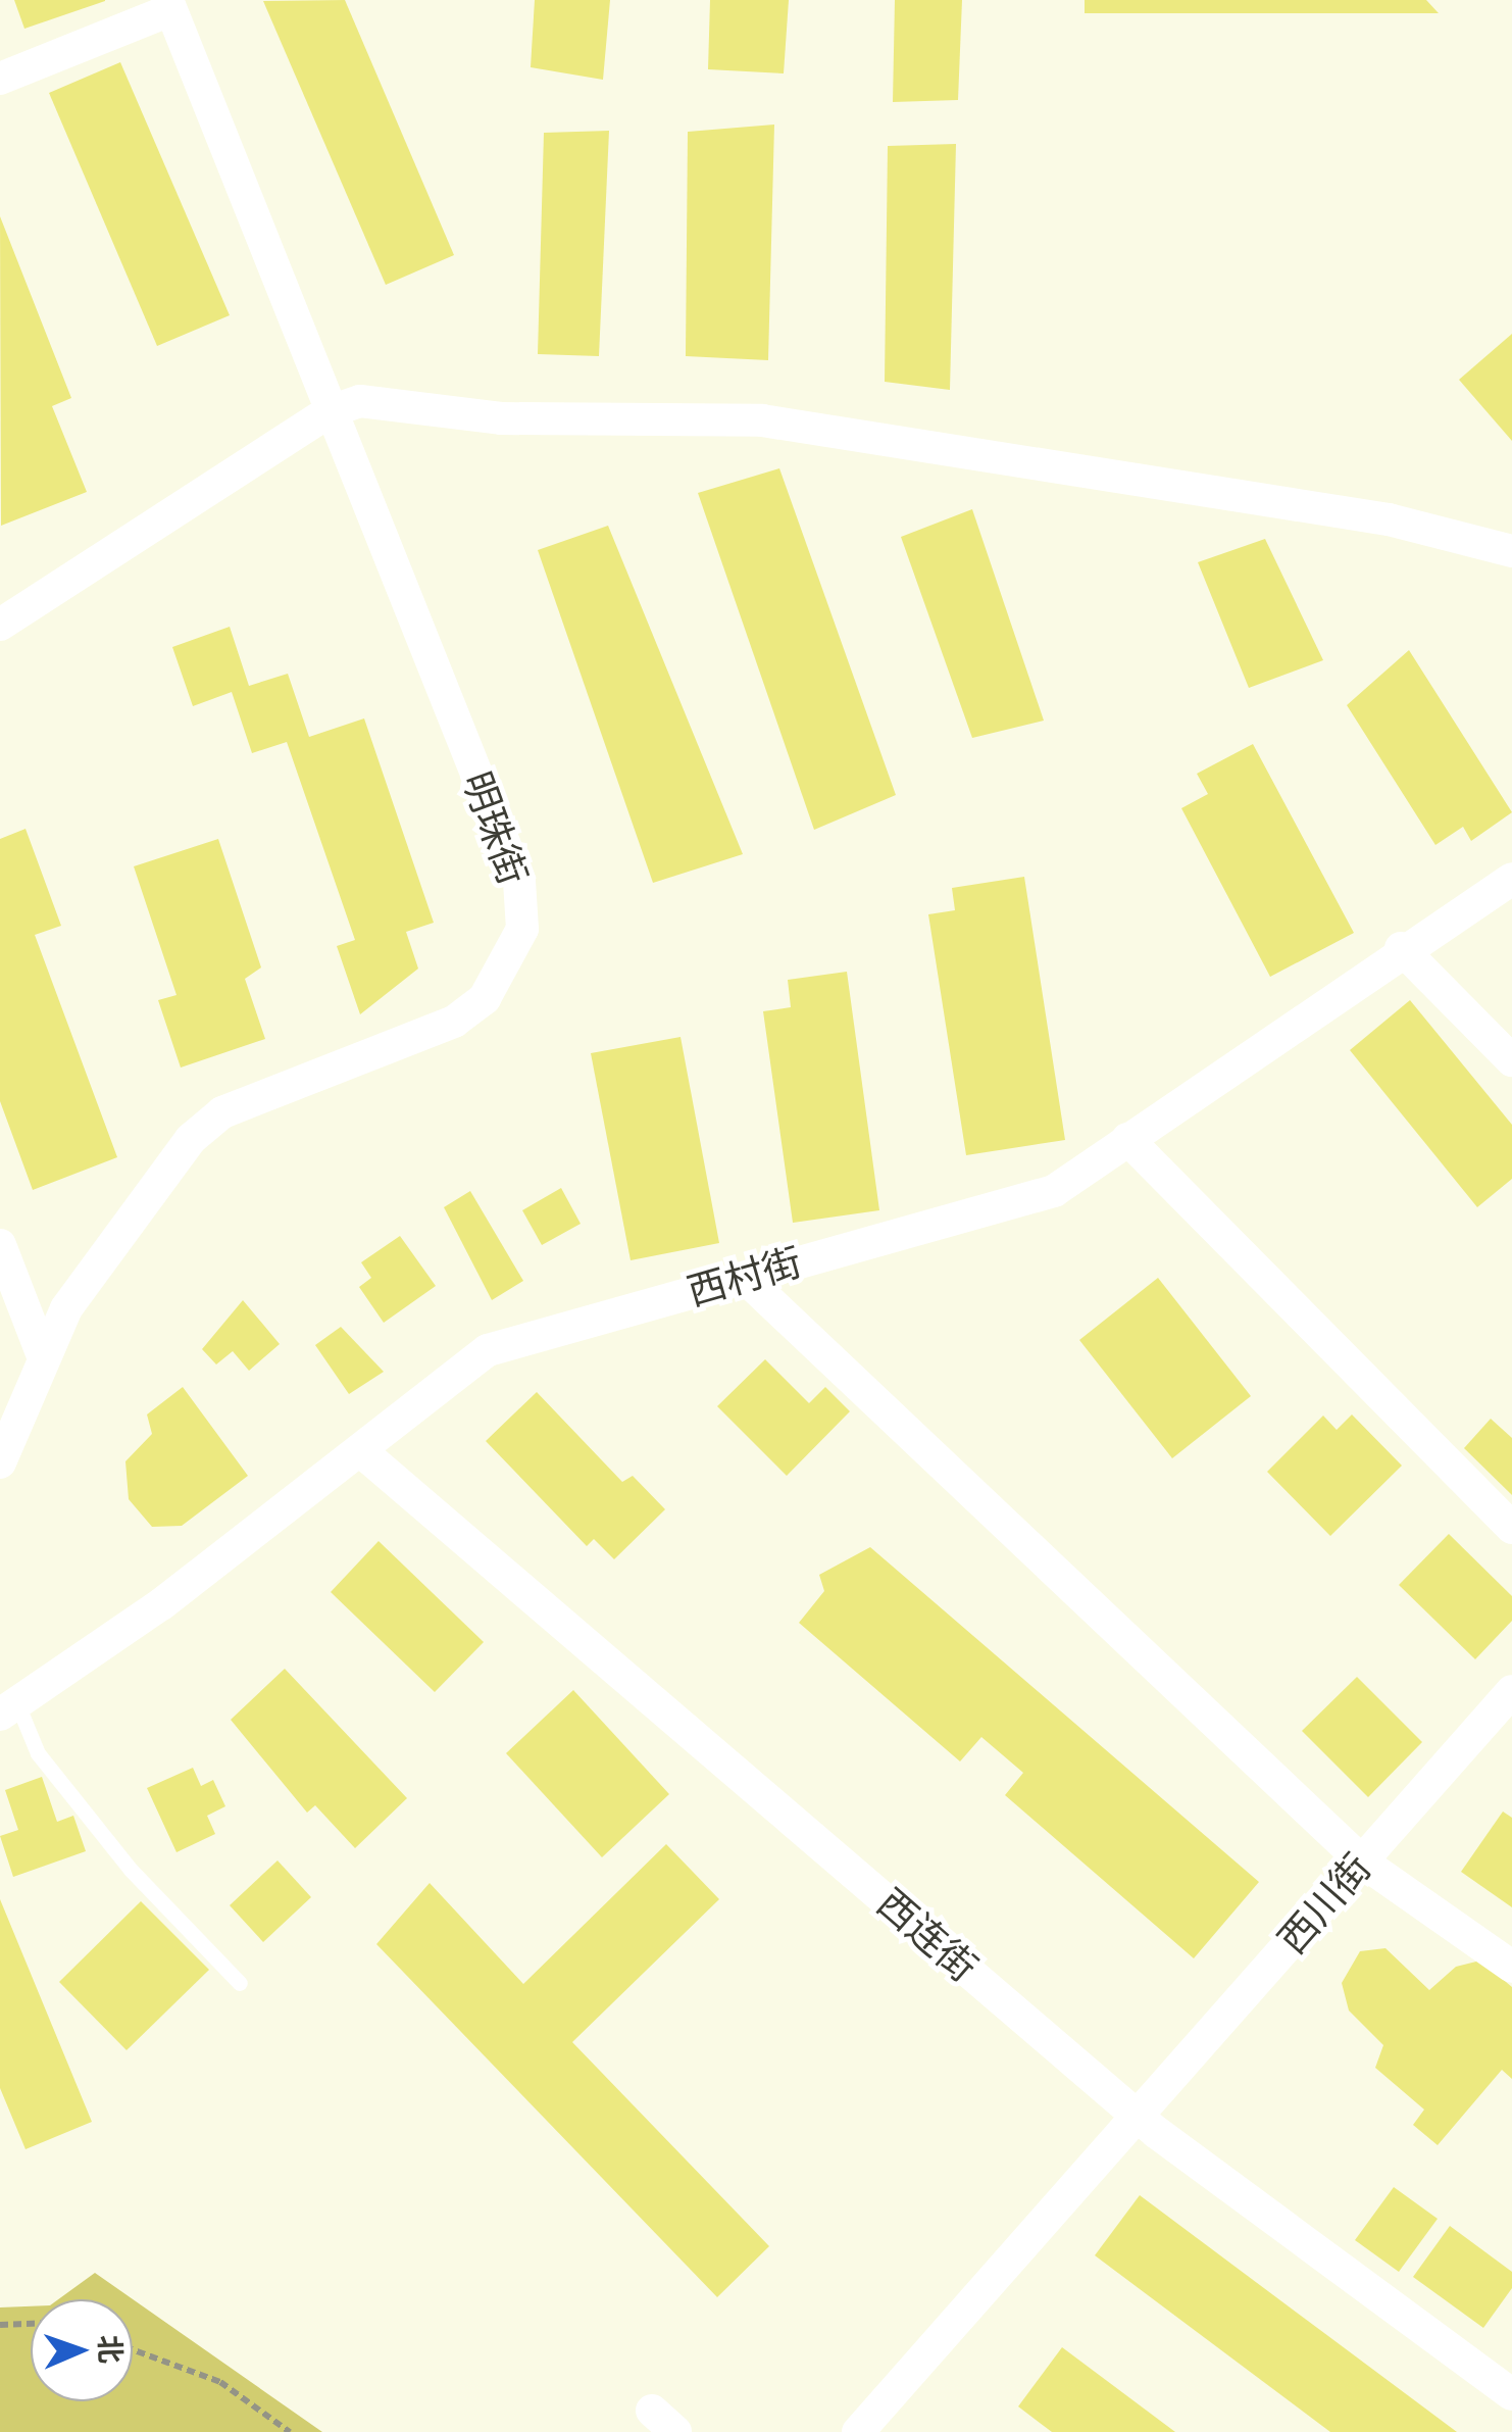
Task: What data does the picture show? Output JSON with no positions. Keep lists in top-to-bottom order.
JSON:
{
  "streets": {
    "street": [
      "明珠街",
      "西村街",
      "西川街",
      "西连街"
    ]
  },
  "crossings": [
    ["西村街", "西连街"],
    ["西川街", "西连街"]
  ],
  "north": "right"
}
